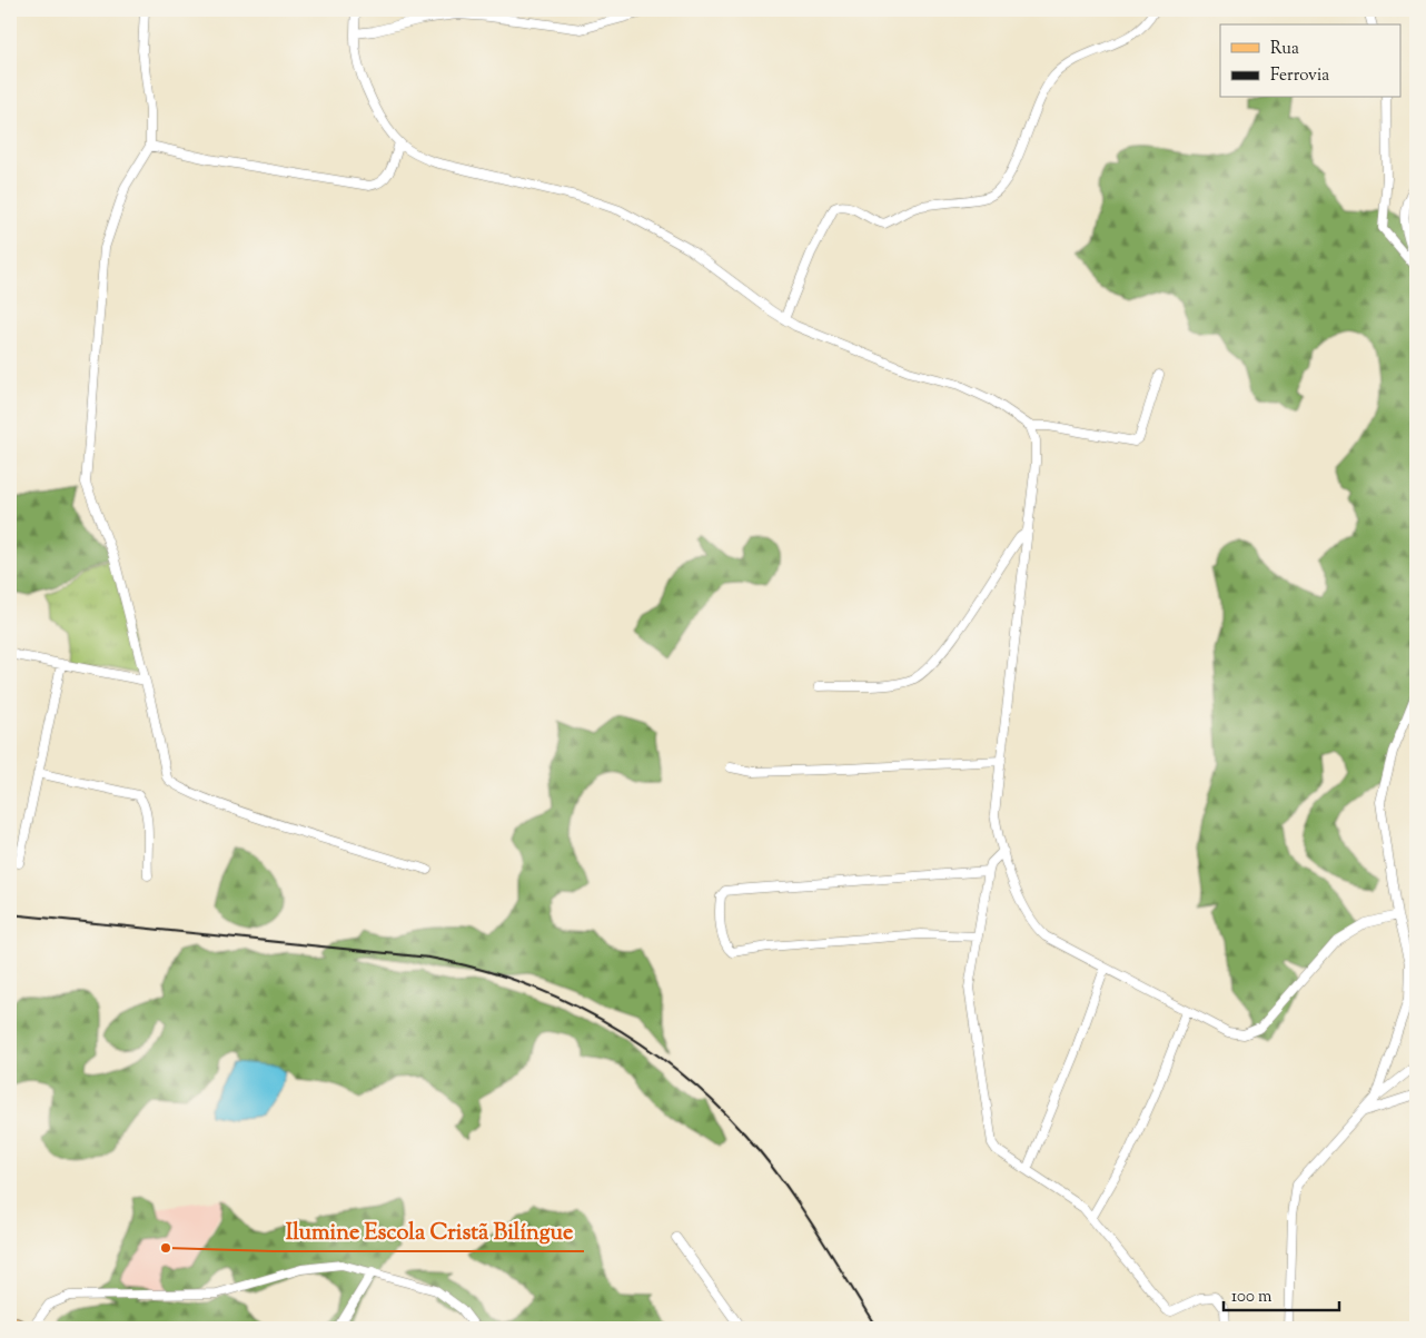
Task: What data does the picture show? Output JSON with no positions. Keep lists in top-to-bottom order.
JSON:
{
  "places": ["Ilumine Escola Cristã Bilíngue"],
  "legend": ["Rua", "Ferrovia"],
  "scale_bar": "100 m"
}
